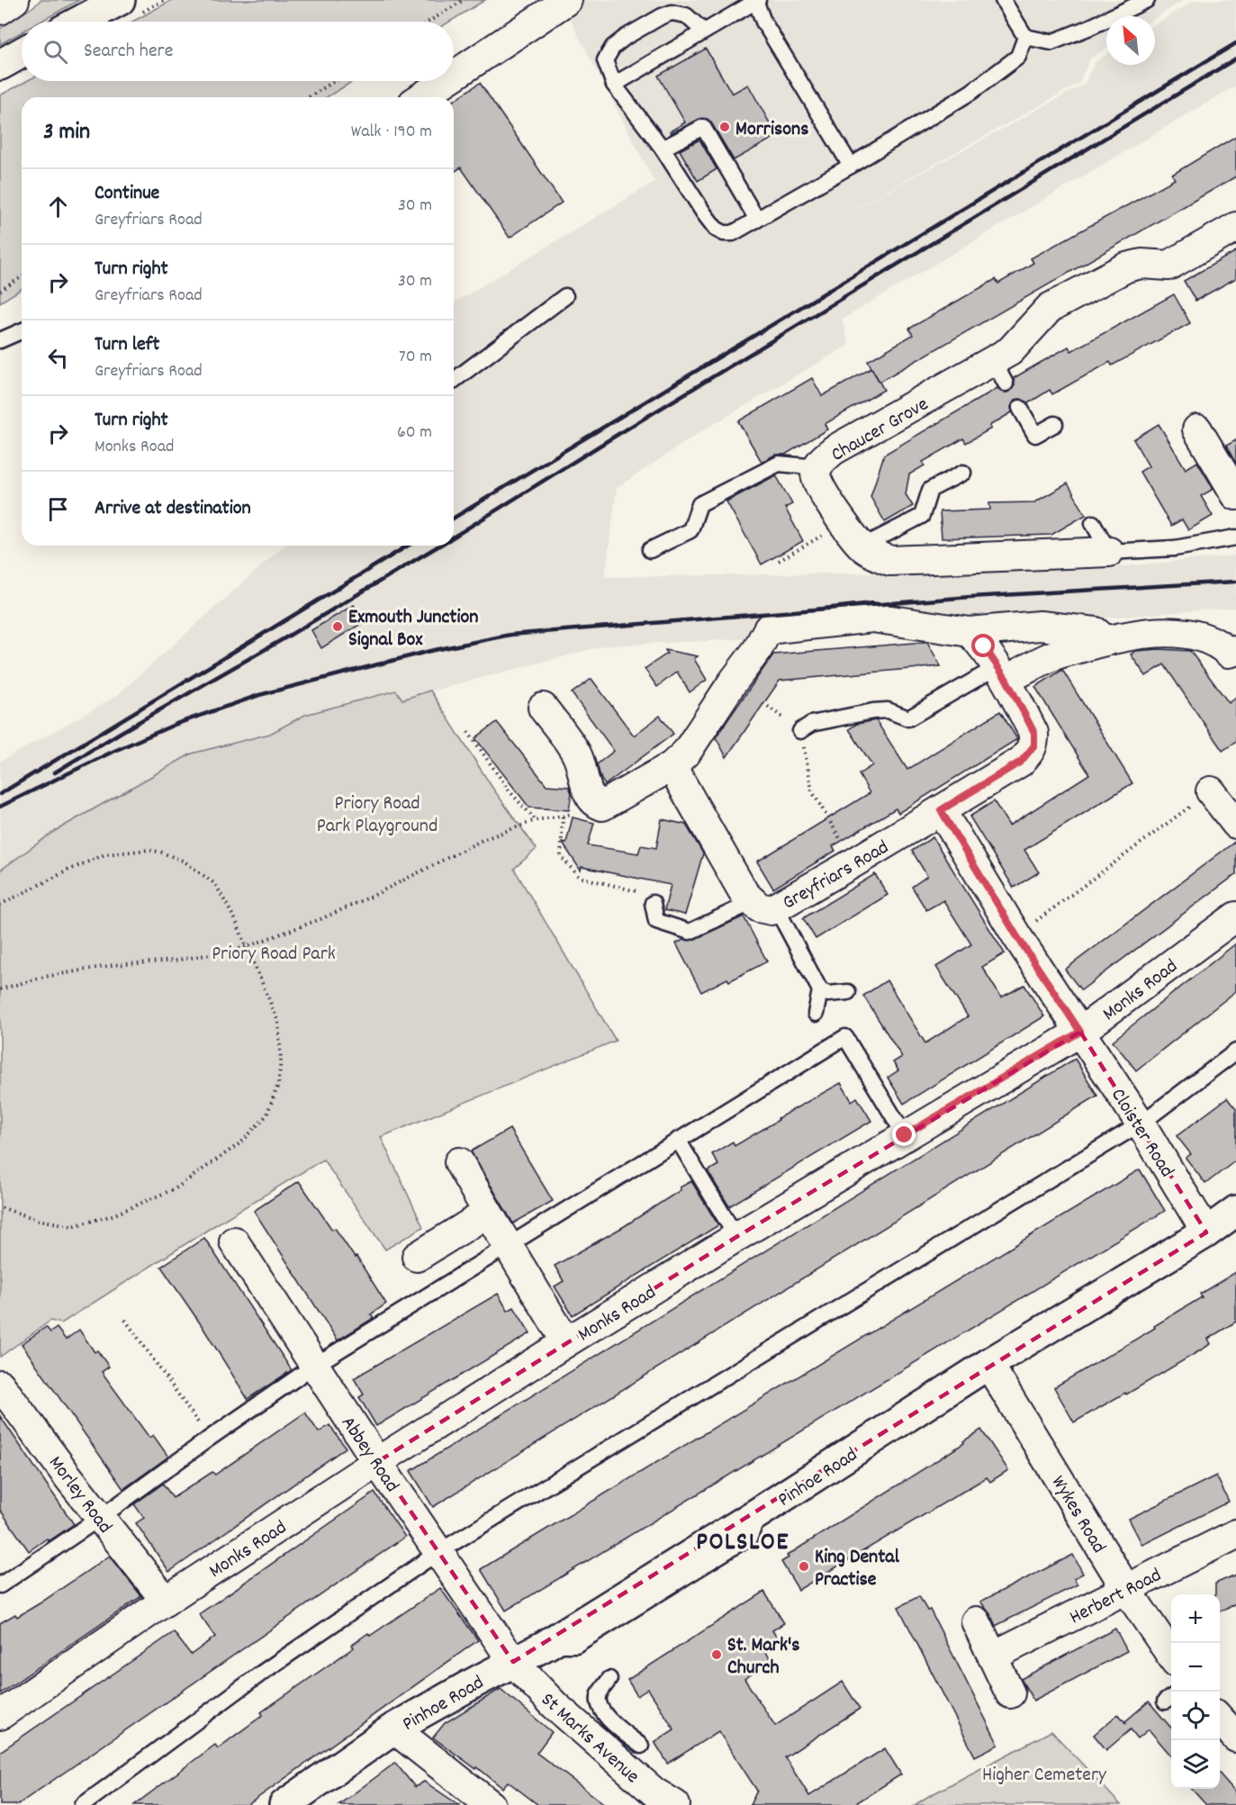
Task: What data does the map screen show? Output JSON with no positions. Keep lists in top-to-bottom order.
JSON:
{
  "streets": {
    "main road": ["Pinhoe Road"],
    "street": [
      "Chaucer Grove",
      "Greyfriars Road",
      "Monks Road",
      "Cloister Road",
      "Abbey Road",
      "Morley Road",
      "Wykes Road",
      "Herbert Road",
      "St Marks Avenue"
    ]
  },
  "crossings": [
    ["Monks Road", "Cloister Road"],
    ["Monks Road", "Abbey Road"],
    ["Monks Road", "Morley Road"],
    ["Cloister Road", "Pinhoe Road"],
    ["Abbey Road", "Pinhoe Road"],
    ["Abbey Road", "St Marks Avenue"],
    ["Pinhoe Road", "Wykes Road"],
    ["Pinhoe Road", "St Marks Avenue"],
    ["Wykes Road", "Herbert Road"]
  ],
  "districts": ["POLSLOE"],
  "parks": ["Priory Road Park Playground", "Priory Road Park", "Higher Cemetery"],
  "places": [
    "Morrisons",
    "Exmouth Junction Signal Box",
    "King Dental Practise",
    "St. Mark's Church"
  ],
  "north": "top left",
  "page": {
    "search": "Search here",
    "heading": ["3 min", "Walk · 190 m"],
    "list": [
      ["Continue", "Greyfriars Road", "30 m"],
      ["Turn right", "Greyfriars Road", "30 m"],
      ["Turn left", "Greyfriars Road", "70 m"],
      ["Turn right", "Monks Road", "60 m"],
      "Arrive at destination"
    ],
    "map_buttons": ["+", "−"]
  }
}
